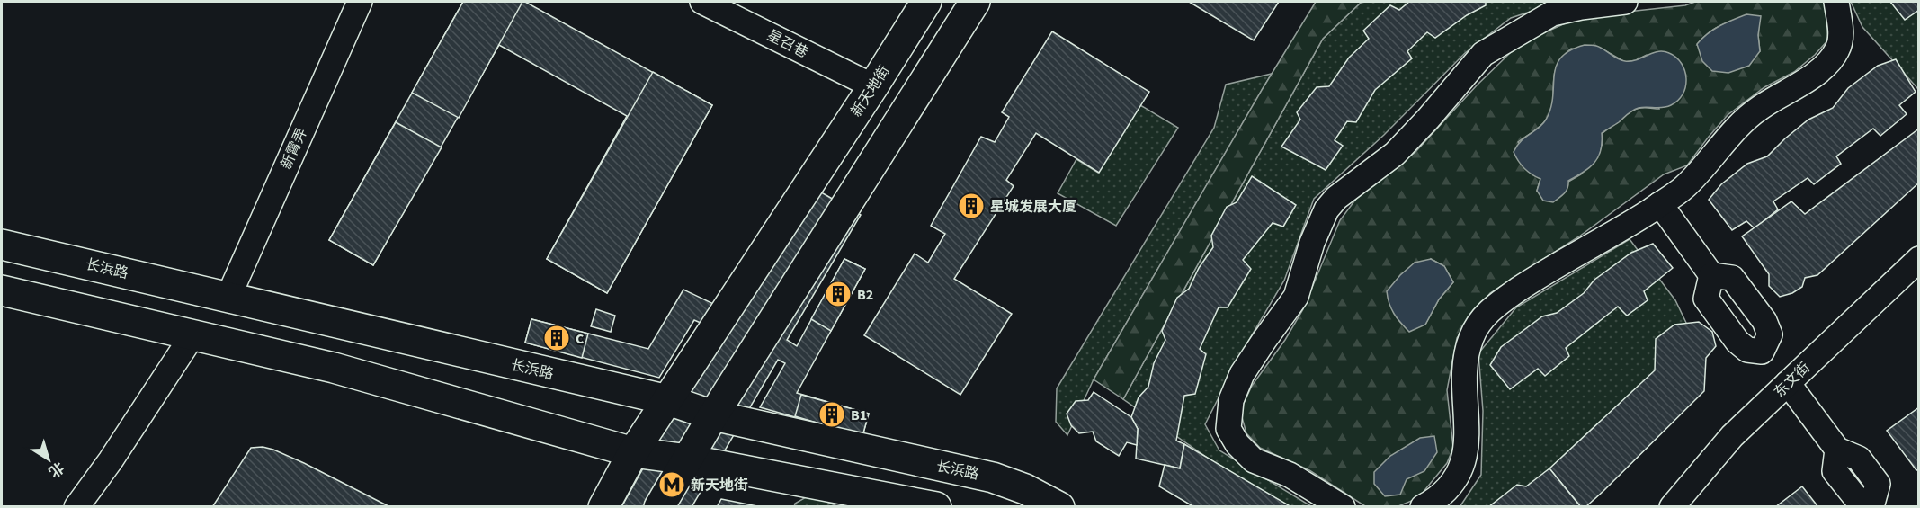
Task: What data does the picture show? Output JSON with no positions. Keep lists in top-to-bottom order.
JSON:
{
  "streets": {
    "main road": ["新天地街", "长浜路"],
    "street": ["星召巷", "新霄弄", "东文街"]
  },
  "crossings": [
    ["星召巷", "新天地街"],
    ["新天地街", "长浜路"],
    ["新霄弄", "长浜路"]
  ],
  "places": {
    "building": [
      "星城发展大厦",
      "B2",
      "C",
      "B1"
    ],
    "metro station": ["新天地街"]
  },
  "north": "bottom right"
}
